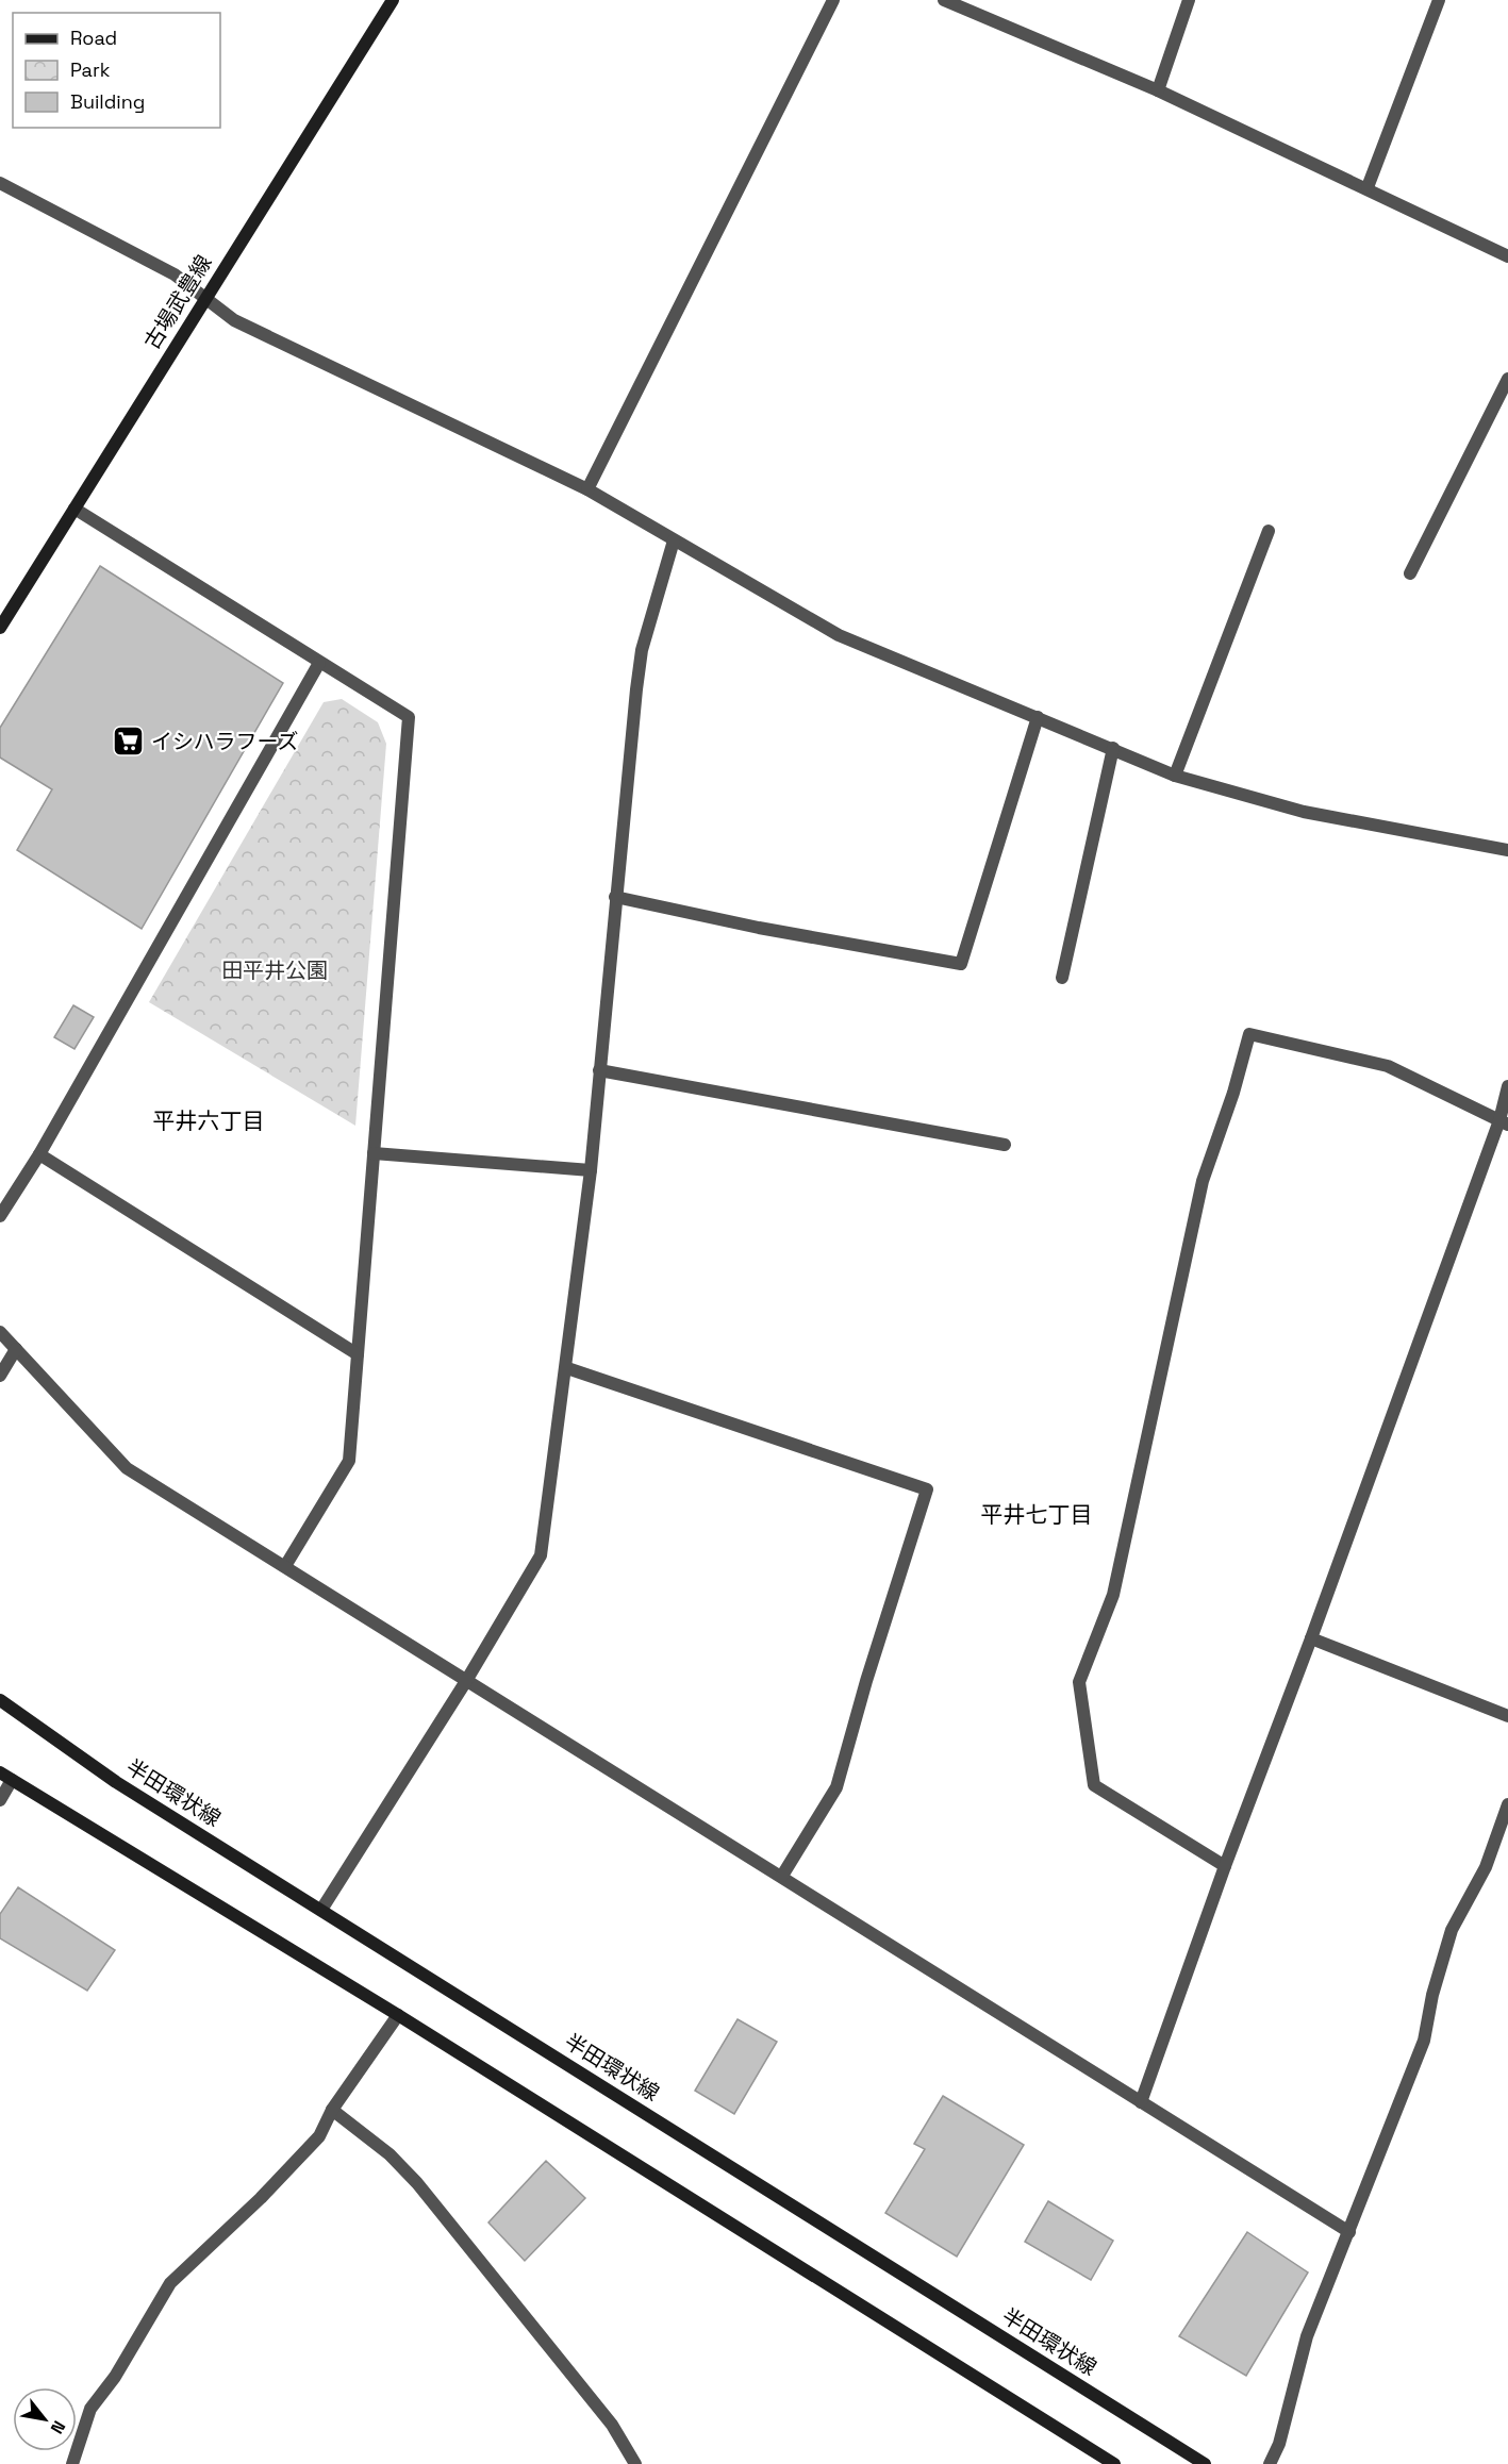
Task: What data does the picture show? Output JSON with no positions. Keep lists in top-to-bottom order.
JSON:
{
  "streets": {
    "main road": ["古場武豊線", "半田環状線"]
  },
  "districts": ["平井六丁目", "平井七丁目"],
  "parks": ["田平井公園"],
  "places": {
    "supermarket": ["イシハラフーズ"]
  },
  "legend": ["Road", "Park", "Building"],
  "north": "bottom right"
}
